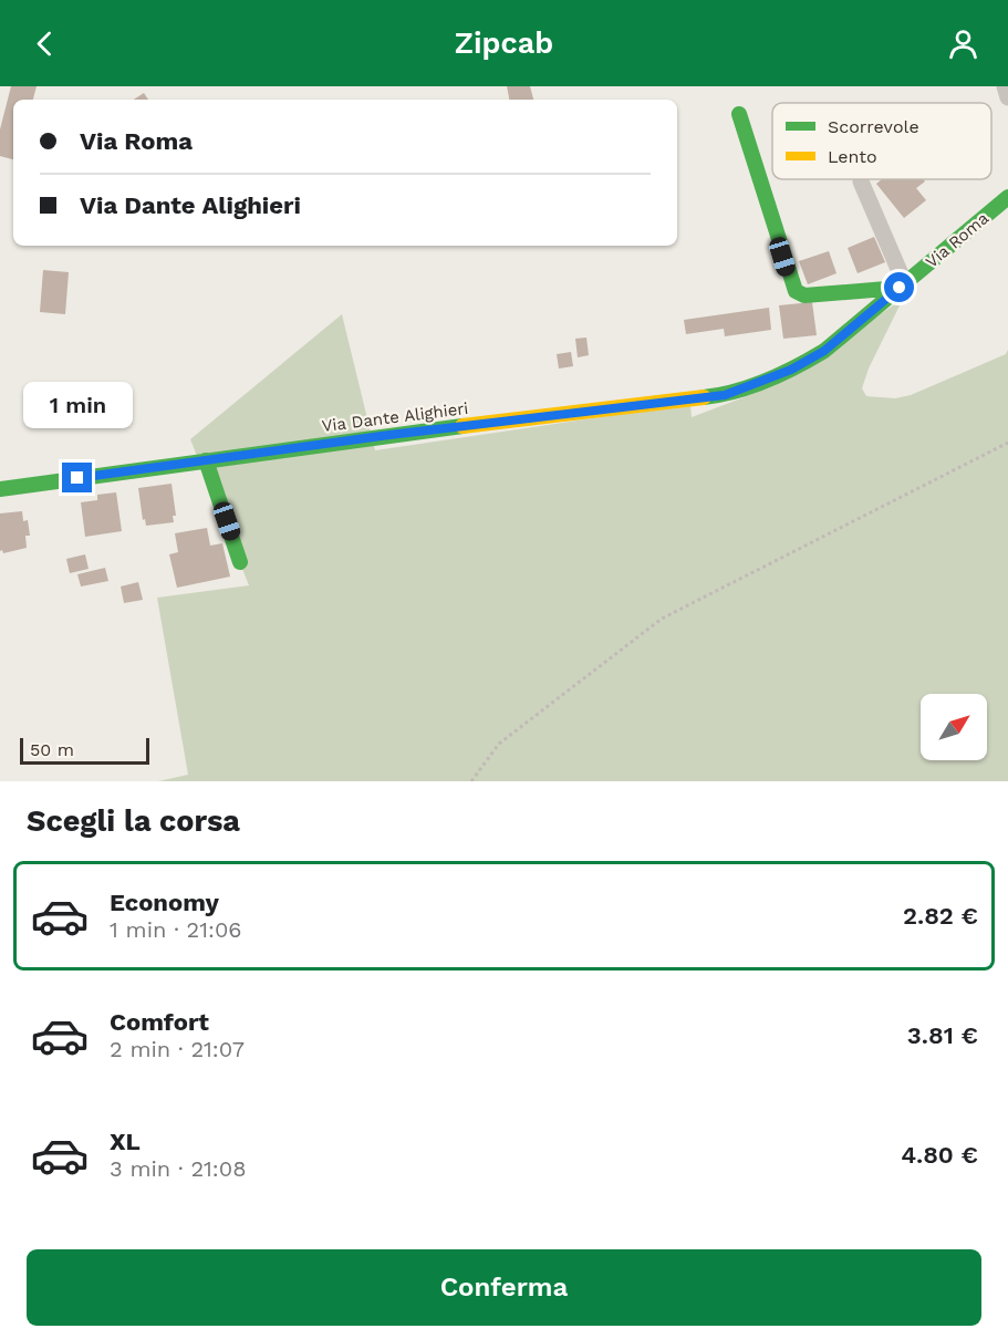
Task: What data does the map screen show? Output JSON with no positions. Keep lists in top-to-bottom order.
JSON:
{
  "streets": {
    "street": ["Via Roma", "Via Dante Alighieri"]
  },
  "crossings": [
    ["Via Roma", "Via Dante Alighieri"]
  ],
  "legend": ["Scorrevole", "Lento"],
  "scale_bar": "50 m",
  "north": "top right",
  "page": {
    "header": "Zipcab",
    "banner": ["Via Roma", "Via Dante Alighieri"],
    "bubble": "1 min",
    "scale": "50 m",
    "heading": "Scegli la corsa",
    "list": [
      {
        "name": "Economy",
        "note": "1 min · 21:06",
        "value": "2.82 €"
      },
      {
        "name": "Comfort",
        "note": "2 min · 21:07",
        "value": "3.81 €"
      },
      {
        "name": "XL",
        "note": "3 min · 21:08",
        "value": "4.80 €"
      }
    ],
    "buttons": "Conferma"
  }
}
